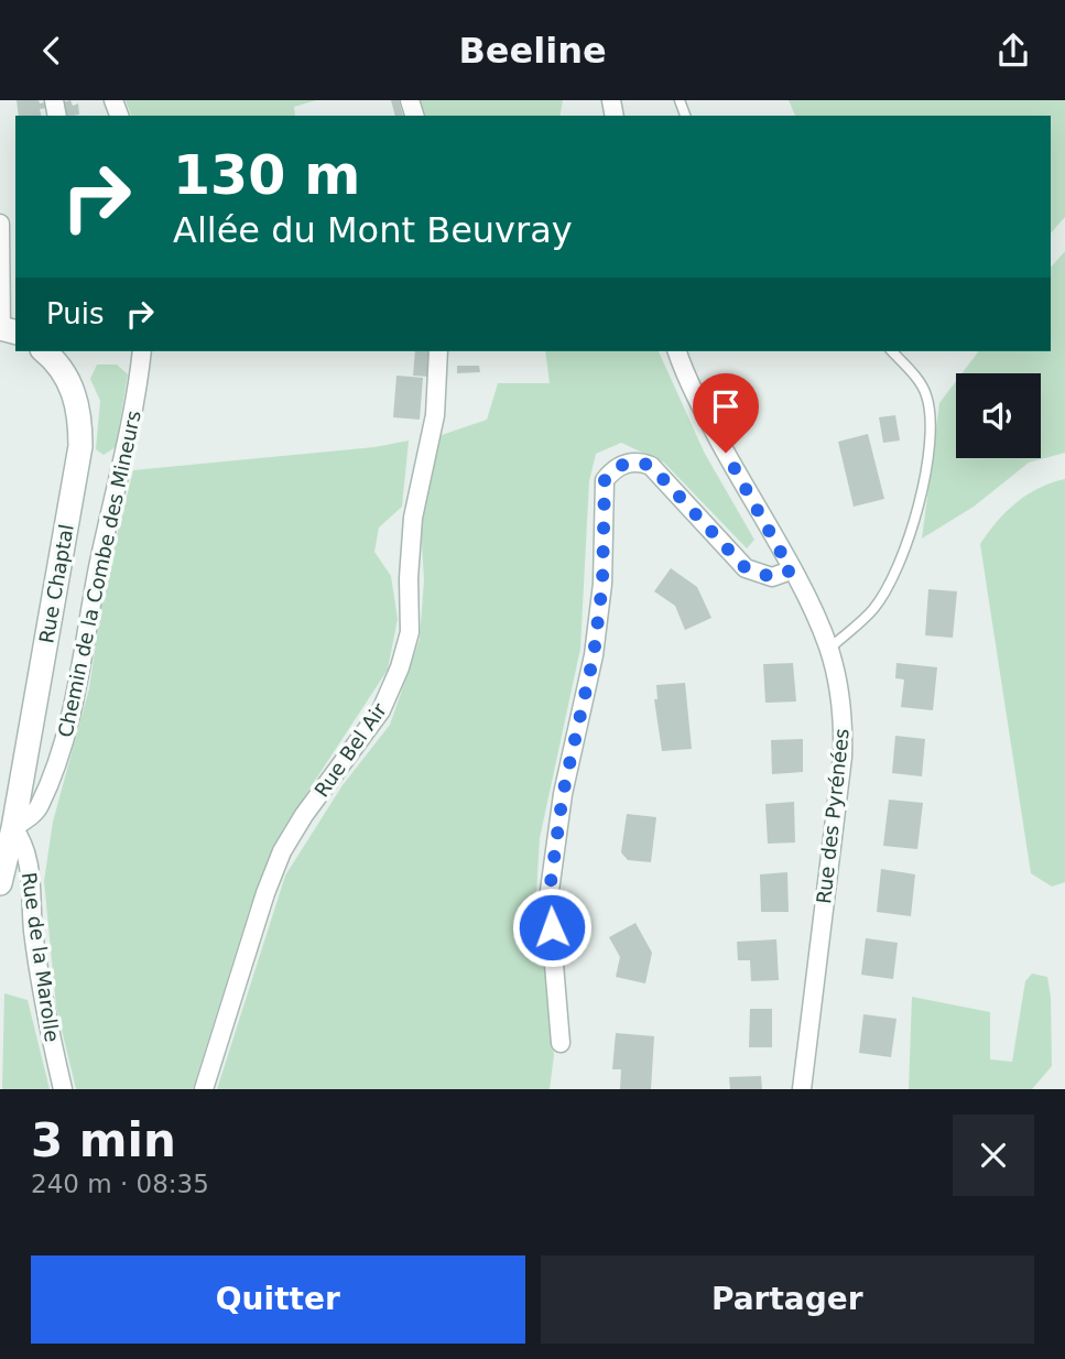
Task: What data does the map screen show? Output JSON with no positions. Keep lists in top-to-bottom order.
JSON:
{
  "streets": {
    "street": [
      "Chemin de la Combe des Mineurs",
      "Rue Chaptal",
      "Rue Bel Air",
      "Rue des Pyrénées",
      "Rue de la Marolle"
    ]
  },
  "crossings": [
    ["Chemin de la Combe des Mineurs", "Rue Chaptal"],
    ["Chemin de la Combe des Mineurs", "Rue de la Marolle"],
    ["Rue Chaptal", "Rue de la Marolle"]
  ],
  "page": {
    "header": "Beeline",
    "turn": ["130 m", "Allée du Mont Beuvray"],
    "then": "Puis",
    "heading": ["3 min", "240 m · 08:35"],
    "buttons": ["Quitter", "Partager"]
  }
}
